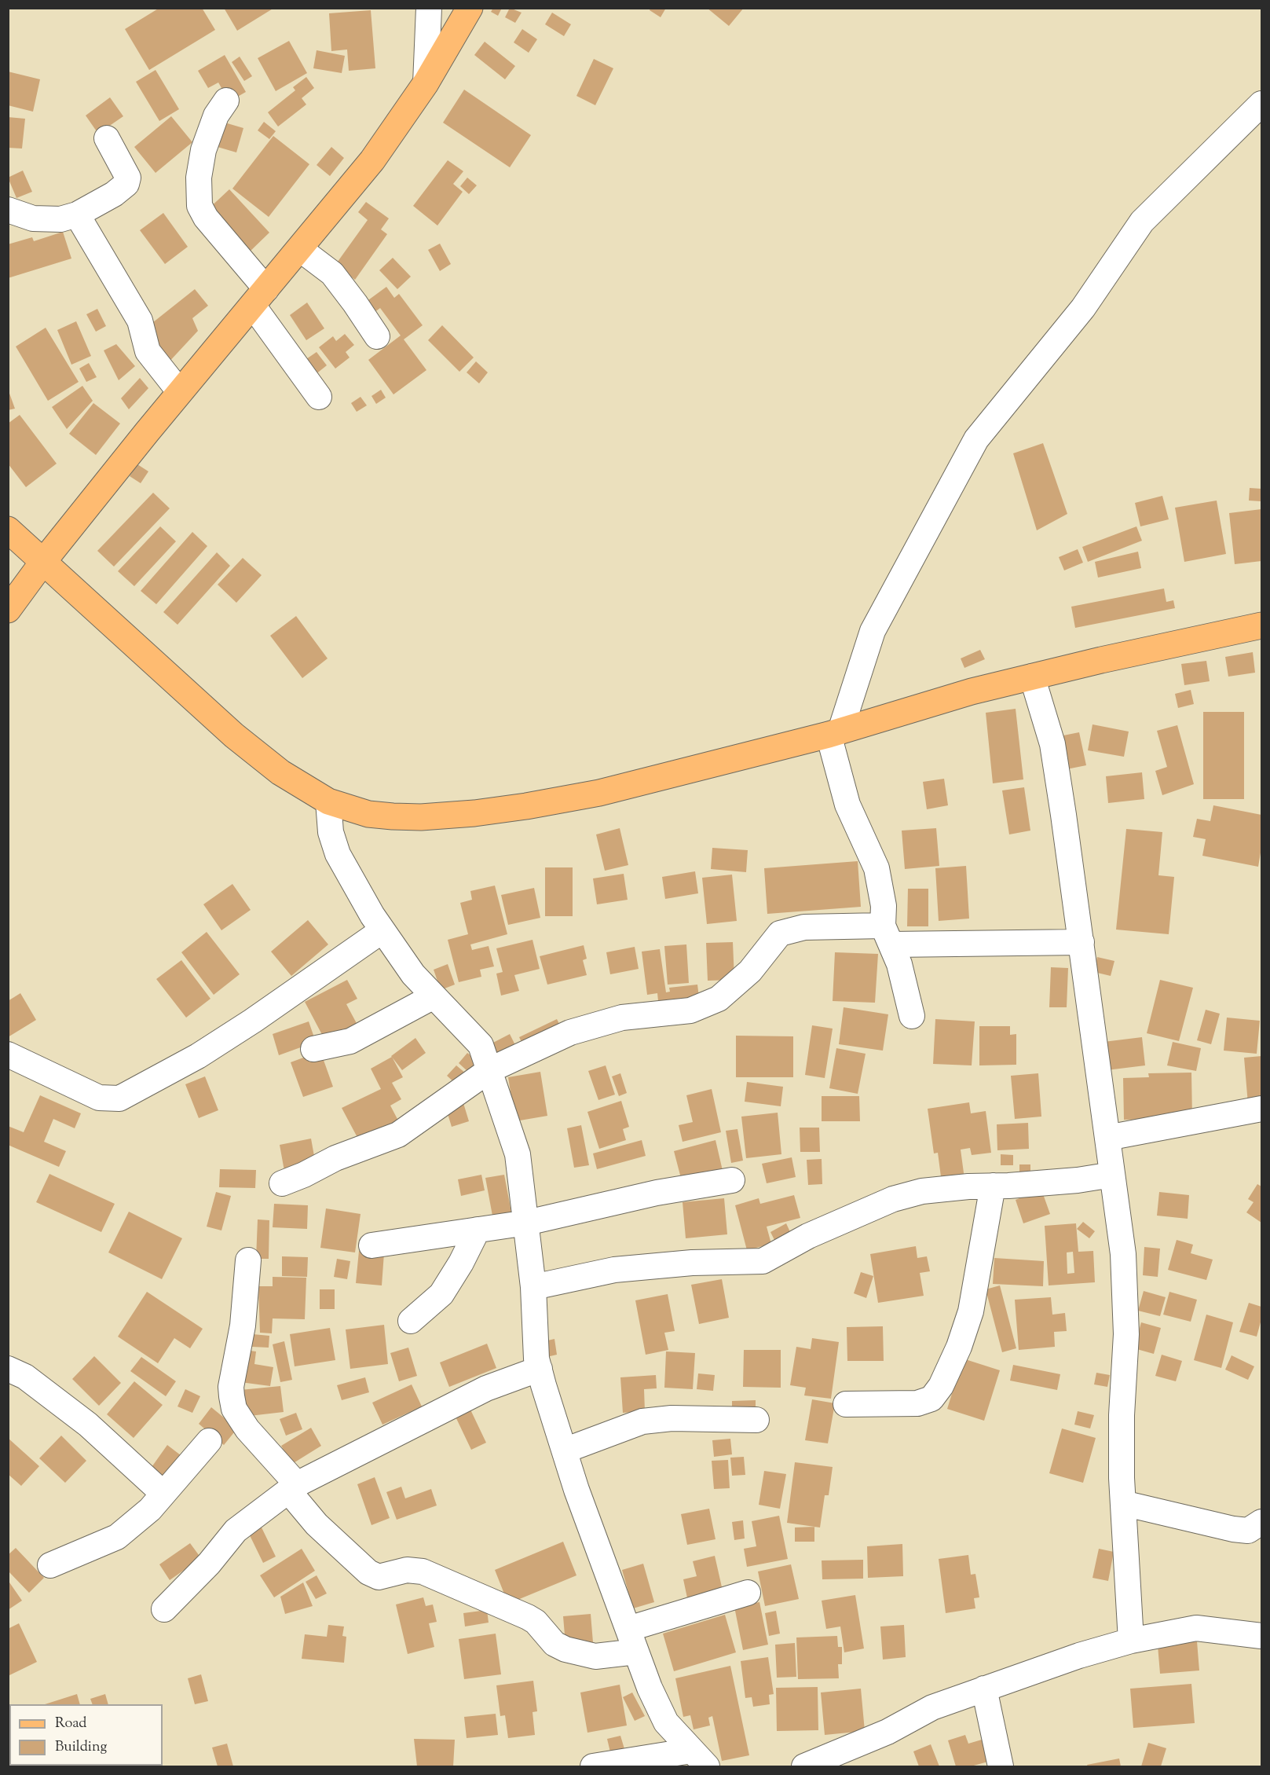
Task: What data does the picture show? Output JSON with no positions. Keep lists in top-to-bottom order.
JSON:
{
  "legend": ["Road", "Building"]
}
